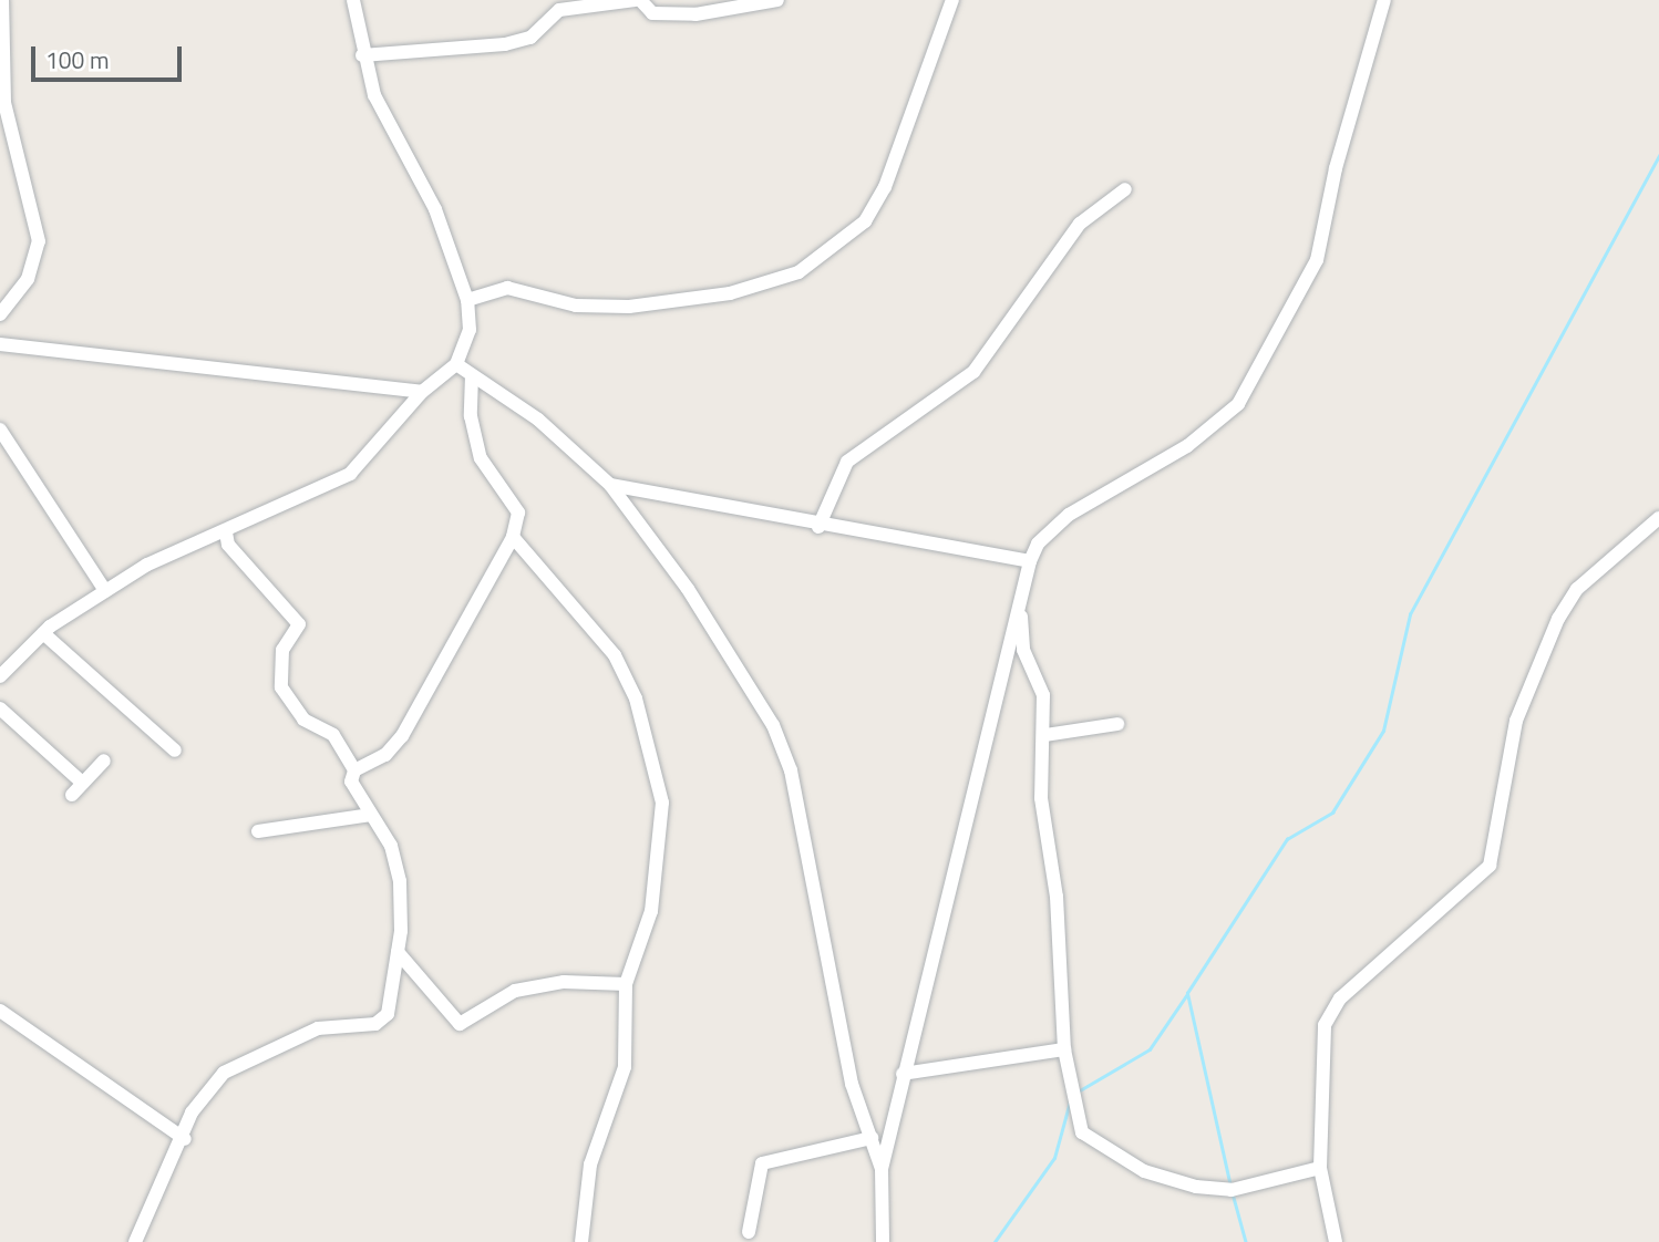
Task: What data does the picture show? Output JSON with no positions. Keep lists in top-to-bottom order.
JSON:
{
  "scale_bar": "100 m"
}
